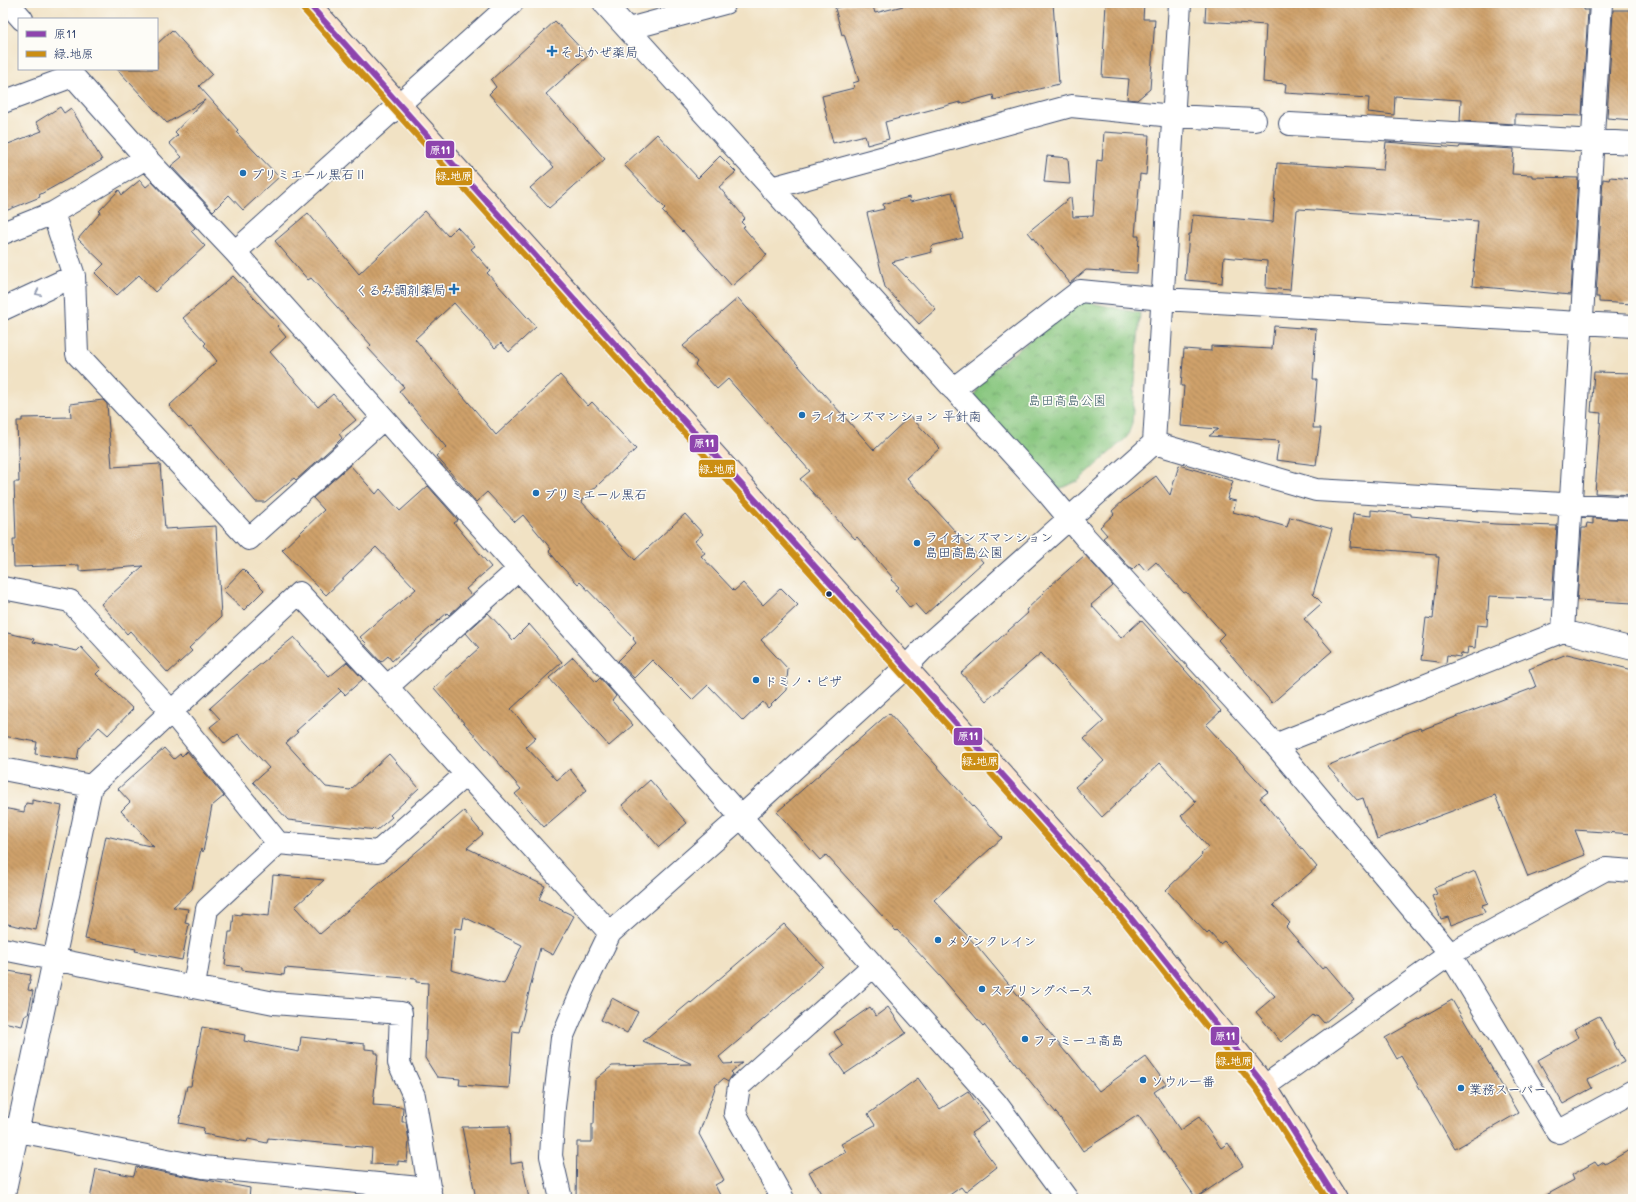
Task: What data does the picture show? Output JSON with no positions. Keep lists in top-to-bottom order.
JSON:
{
  "parks": ["島田高島公園"],
  "places": {
    "health": ["そよかぜ薬局", "くるみ調剤薬局"],
    "other": [
      "プリミエール黒石Ⅱ",
      "ライオンズマンション 平針南",
      "プリミエール黒石",
      "ライオンズマンション 島田高島公園",
      "ドミノ・ピザ",
      "メゾンクレイン",
      "スプリングベース",
      "ファミーユ高島",
      "ソウル一番",
      "業務スーパー"
    ]
  },
  "lines": ["transit line 原11", "transit line 緑.地原"],
  "legend": ["原11", "緑.地原"]
}
